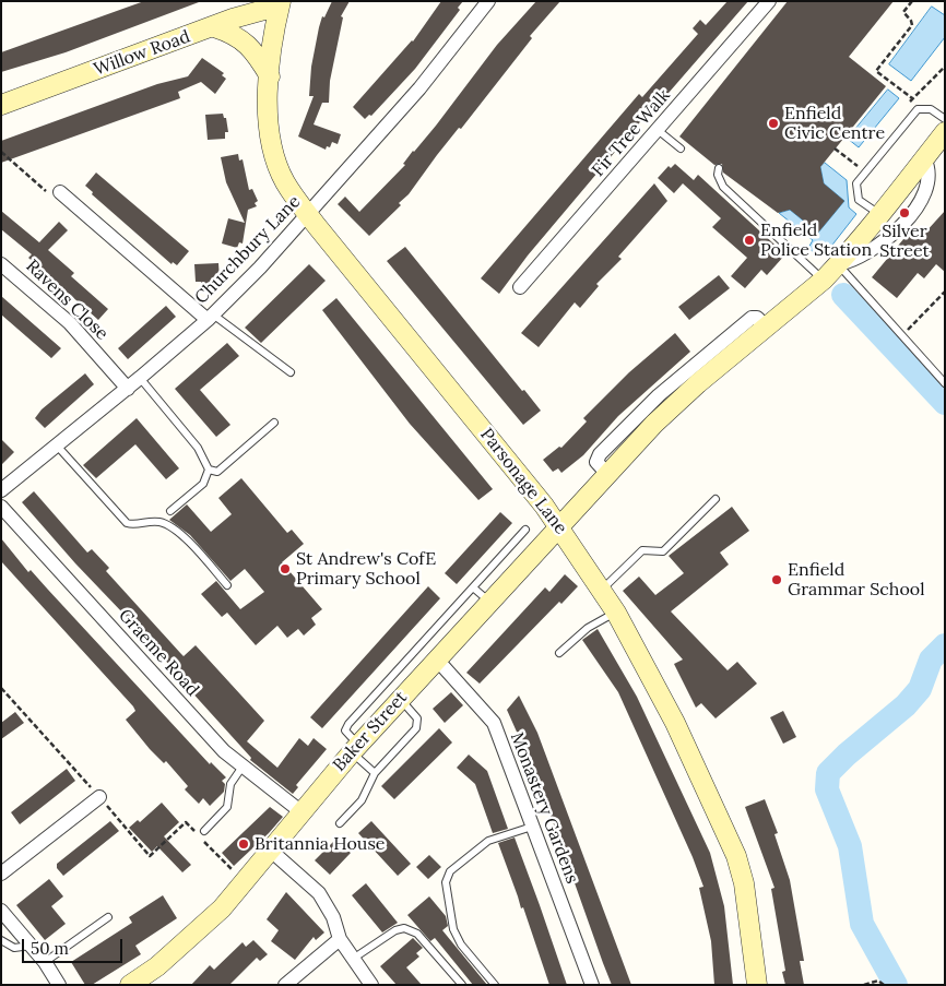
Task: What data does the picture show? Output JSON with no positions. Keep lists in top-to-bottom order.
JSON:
{
  "streets": {
    "street": [
      "Willow Road",
      "Fir Tree Walk",
      "Churchbury Lane",
      "Ravens Close",
      "Parsonage Lane",
      "Graeme Road",
      "Baker Street",
      "Monastery Gardens"
    ]
  },
  "crossings": [
    ["Willow Road", "Parsonage Lane"],
    ["Churchbury Lane", "Ravens Close"],
    ["Churchbury Lane", "Parsonage Lane"],
    ["Parsonage Lane", "Baker Street"],
    ["Graeme Road", "Baker Street"],
    ["Baker Street", "Monastery Gardens"]
  ],
  "places": [
    "Enfield Civic Centre",
    "Silver Street",
    "Enfield Police Station",
    "St Andrew's CofE Primary School",
    "Enfield Grammar School",
    "Britannia House"
  ],
  "scale_bar": "50 m"
}
